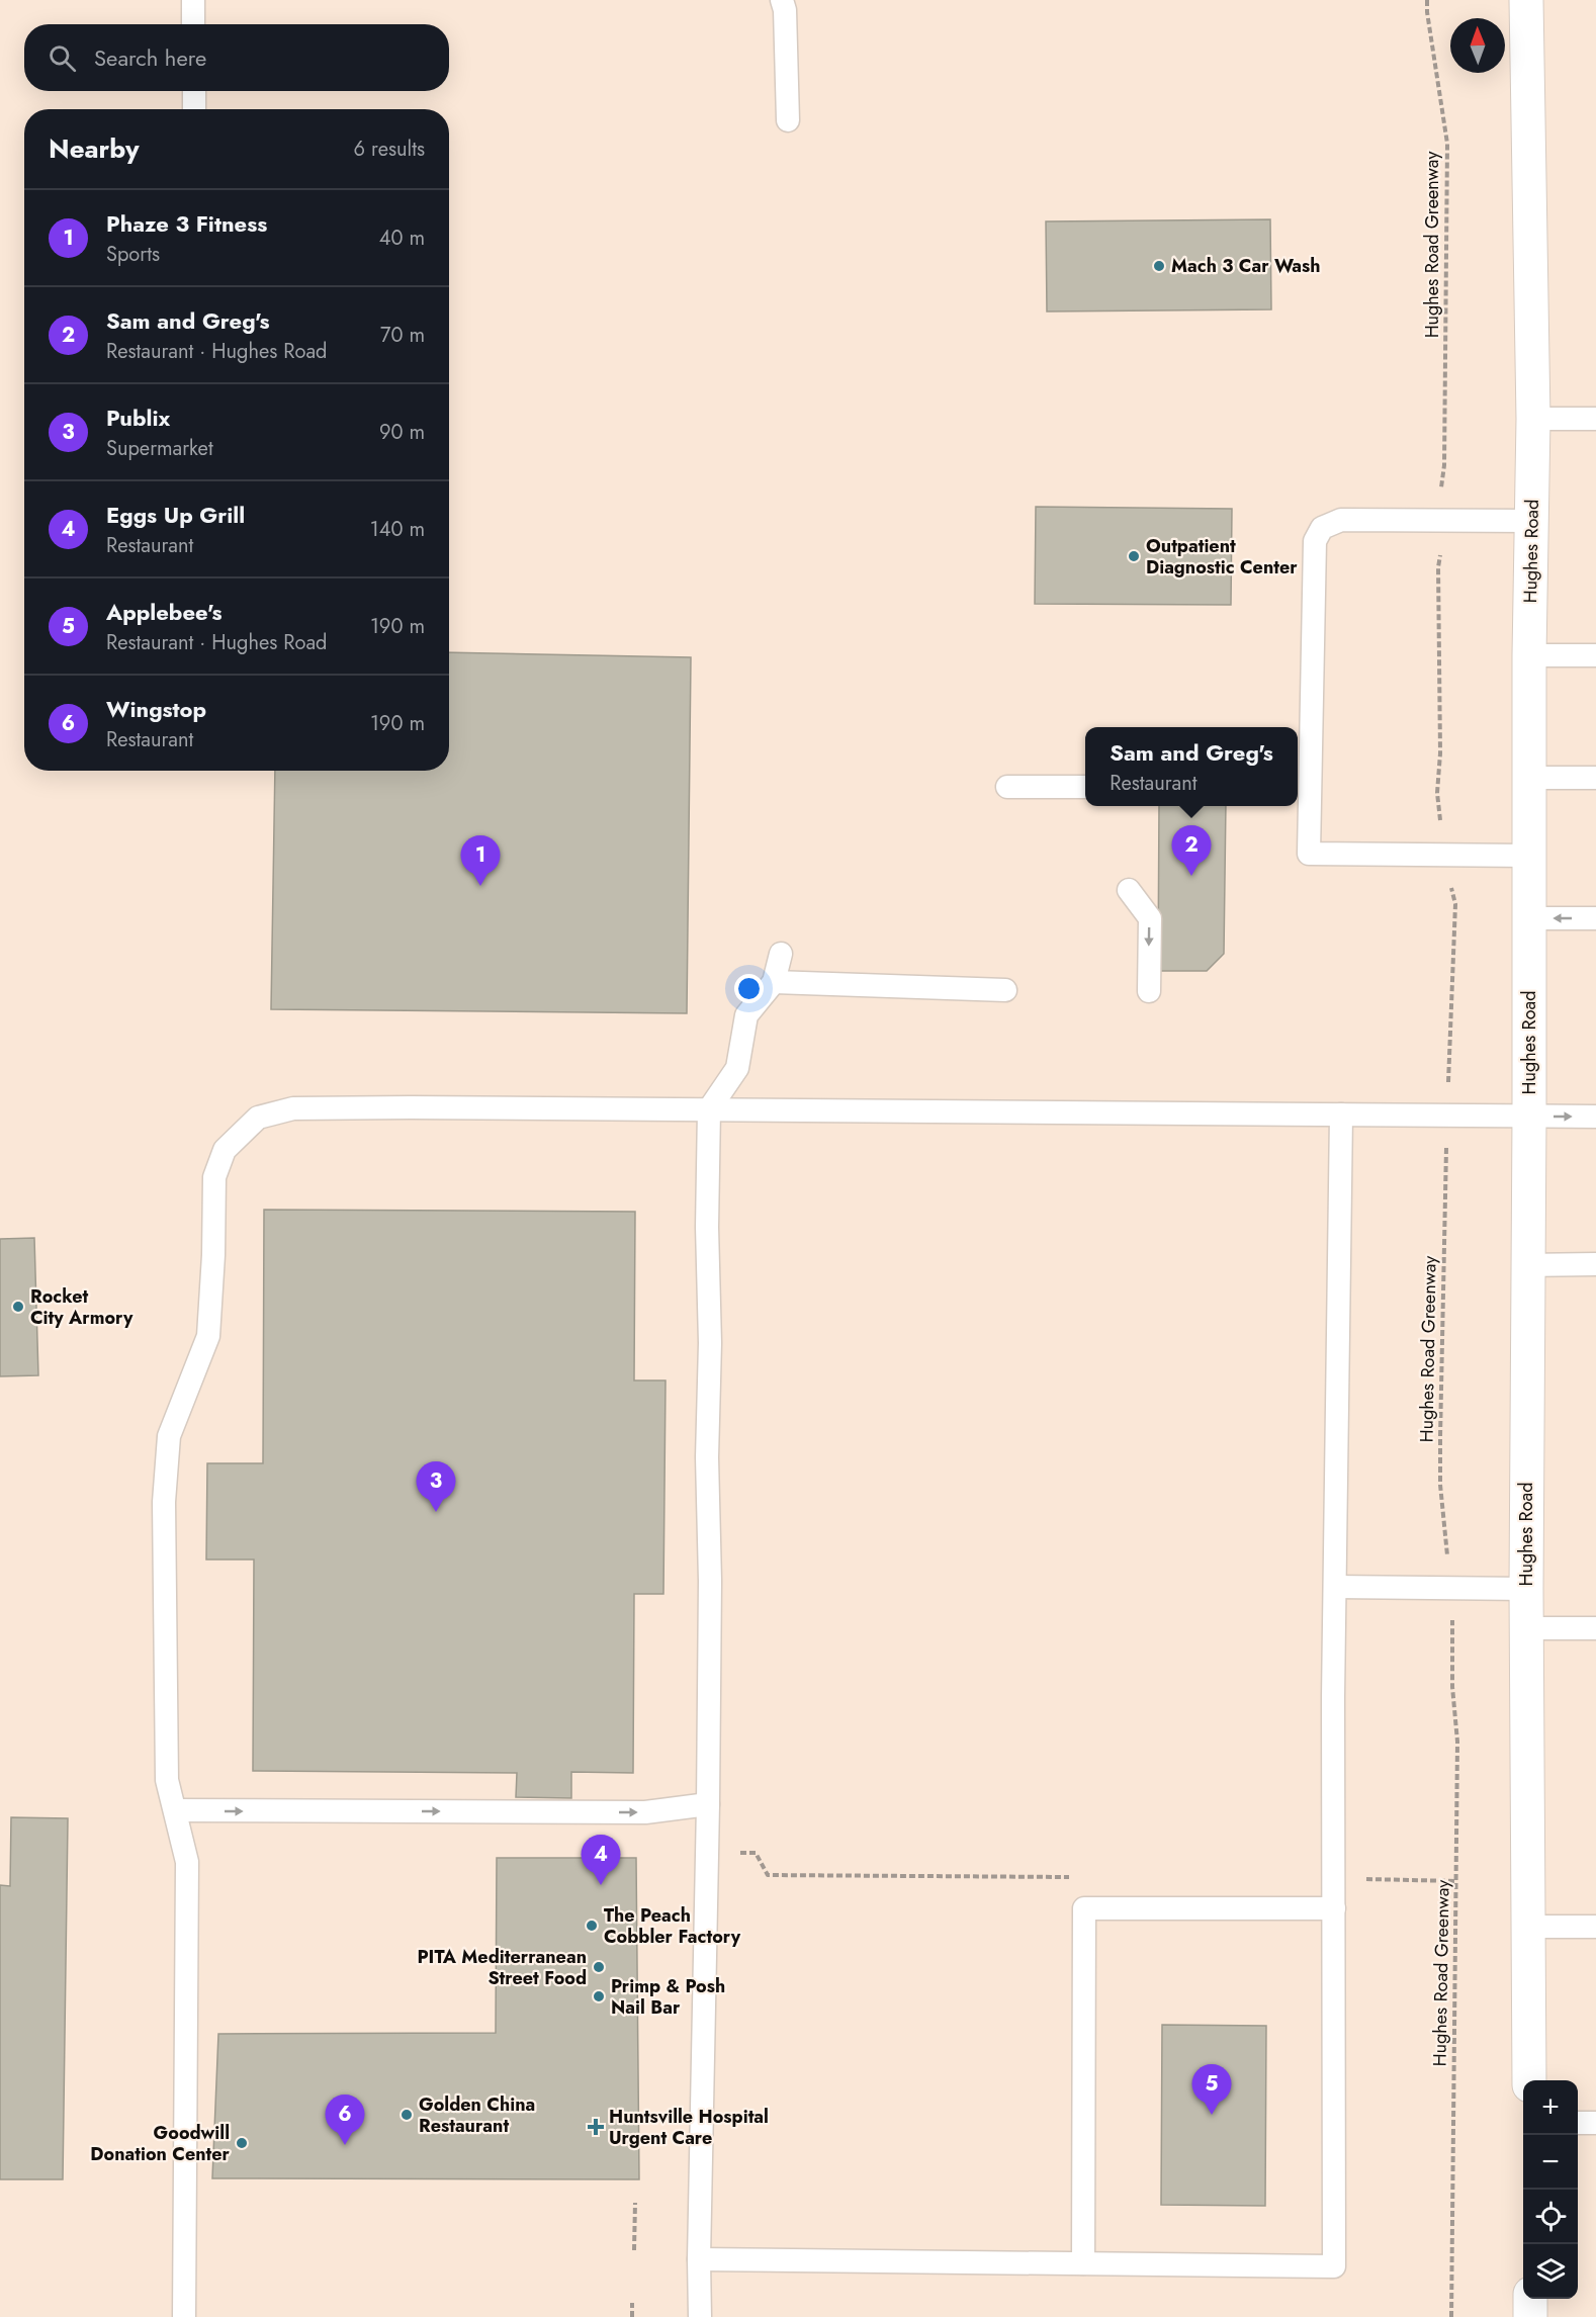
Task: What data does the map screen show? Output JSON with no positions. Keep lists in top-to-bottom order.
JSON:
{
  "streets": {
    "main road": ["Hughes Road"],
    "path": ["Hughes Road Greenway"]
  },
  "places": {
    "other": [
      "Mach 3 Car Wash",
      "Outpatient Diagnostic Center",
      "Rocket City Armory",
      "The Peach Cobbler Factory",
      "PITA Mediterranean Street Food",
      "Primp & Posh Nail Bar",
      "Golden China Restaurant",
      "Goodwill Donation Center"
    ],
    "health": ["Huntsville Hospital Urgent Care"]
  },
  "north": "top",
  "page": {
    "search": "Search here",
    "heading": ["Nearby", "6 results"],
    "list": [
      {
        "mark": "1",
        "name": "Phaze 3 Fitness",
        "note": "Sports",
        "value": "40 m"
      },
      {
        "mark": "2",
        "name": "Sam and Greg's",
        "note": "Restaurant · Hughes Road",
        "value": "70 m"
      },
      {
        "mark": "3",
        "name": "Publix",
        "note": "Supermarket",
        "value": "90 m"
      },
      {
        "mark": "4",
        "name": "Eggs Up Grill",
        "note": "Restaurant",
        "value": "140 m"
      },
      {
        "mark": "5",
        "name": "Applebee's",
        "note": "Restaurant · Hughes Road",
        "value": "190 m"
      },
      {
        "mark": "6",
        "name": "Wingstop",
        "note": "Restaurant",
        "value": "190 m"
      }
    ],
    "popup": ["Sam and Greg's", "Restaurant"],
    "pins": [
      "2",
      "1",
      "3",
      "4",
      "5",
      "6"
    ],
    "map_buttons": ["+", "−"]
  }
}
